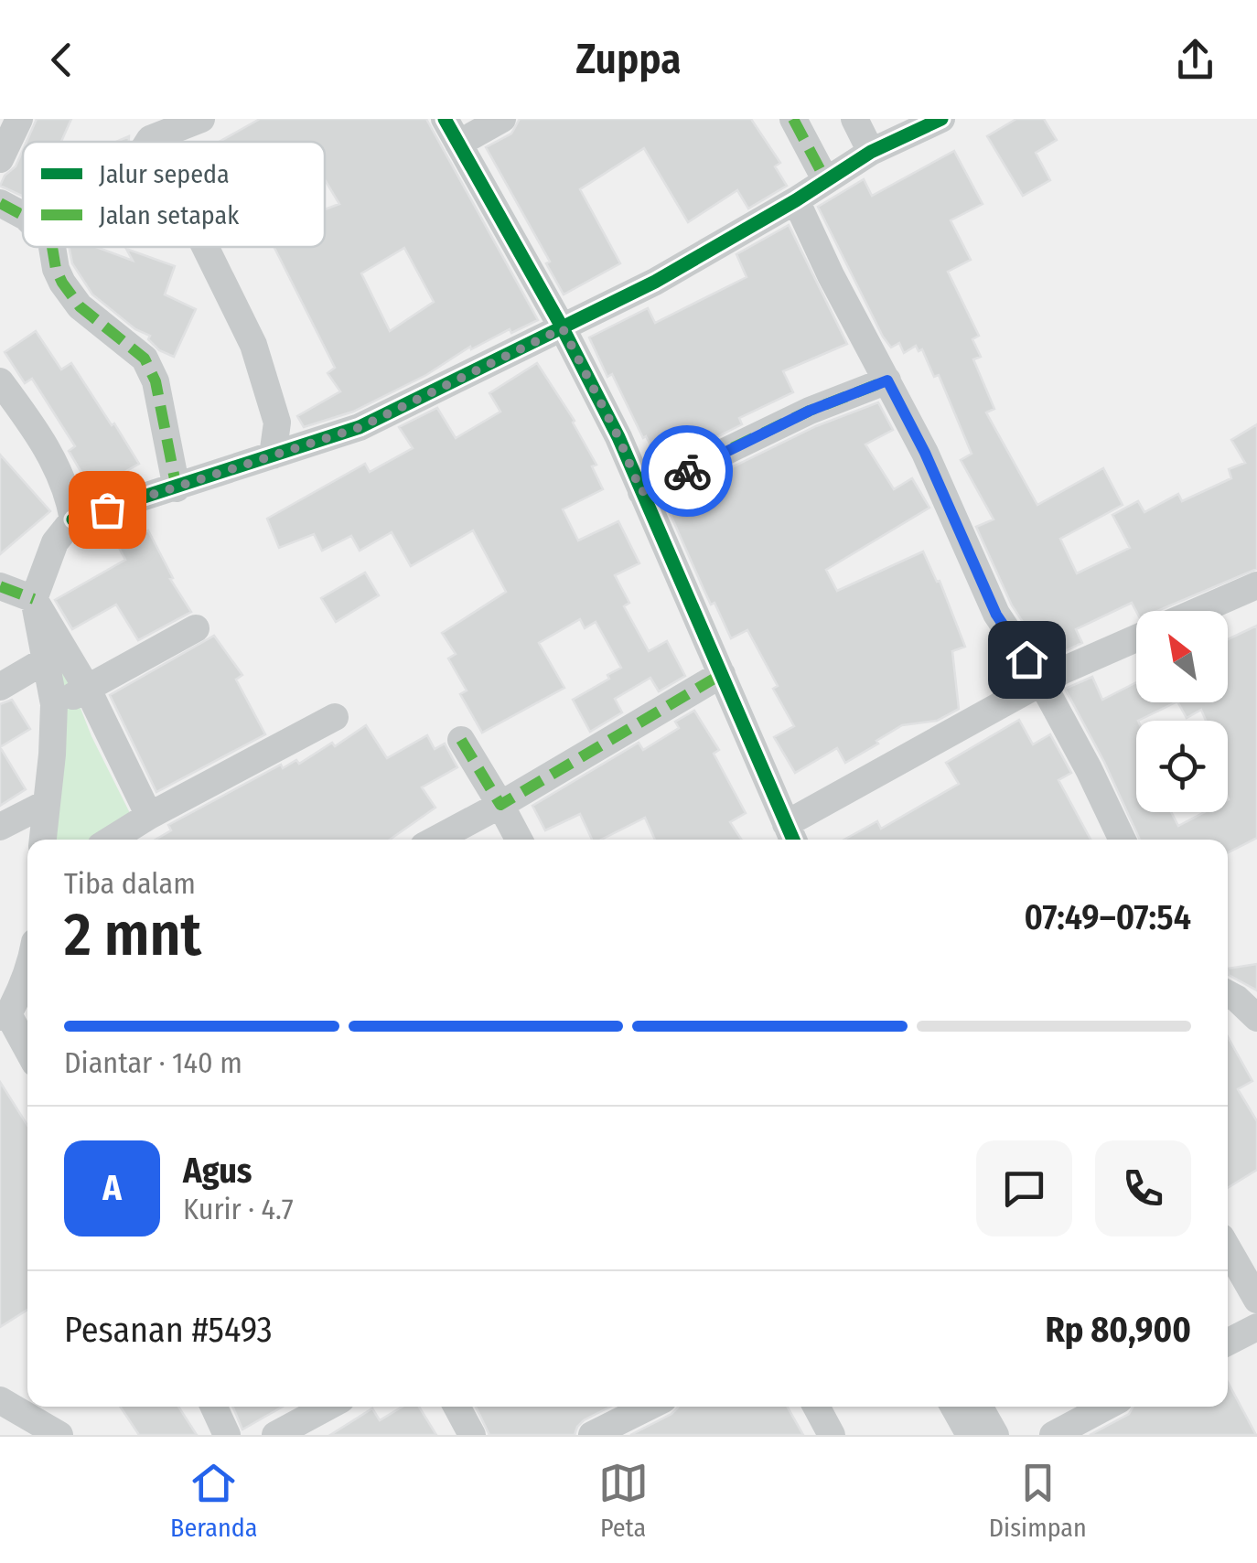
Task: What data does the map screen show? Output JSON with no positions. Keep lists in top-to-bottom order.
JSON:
{
  "legend": ["Jalur sepeda", "Jalan setapak"],
  "north": "top left",
  "page": {
    "header": "Zuppa",
    "heading": ["2 mnt", "Tiba dalam", "07:49–07:54"],
    "panel": [
      "Agus",
      "Kurir · 4.7",
      "Pesanan #5493",
      "Rp 80,900"
    ],
    "bar": "Diantar · 140 m",
    "round": "A",
    "tabs": ["Beranda", "Peta", "Disimpan"]
  }
}
